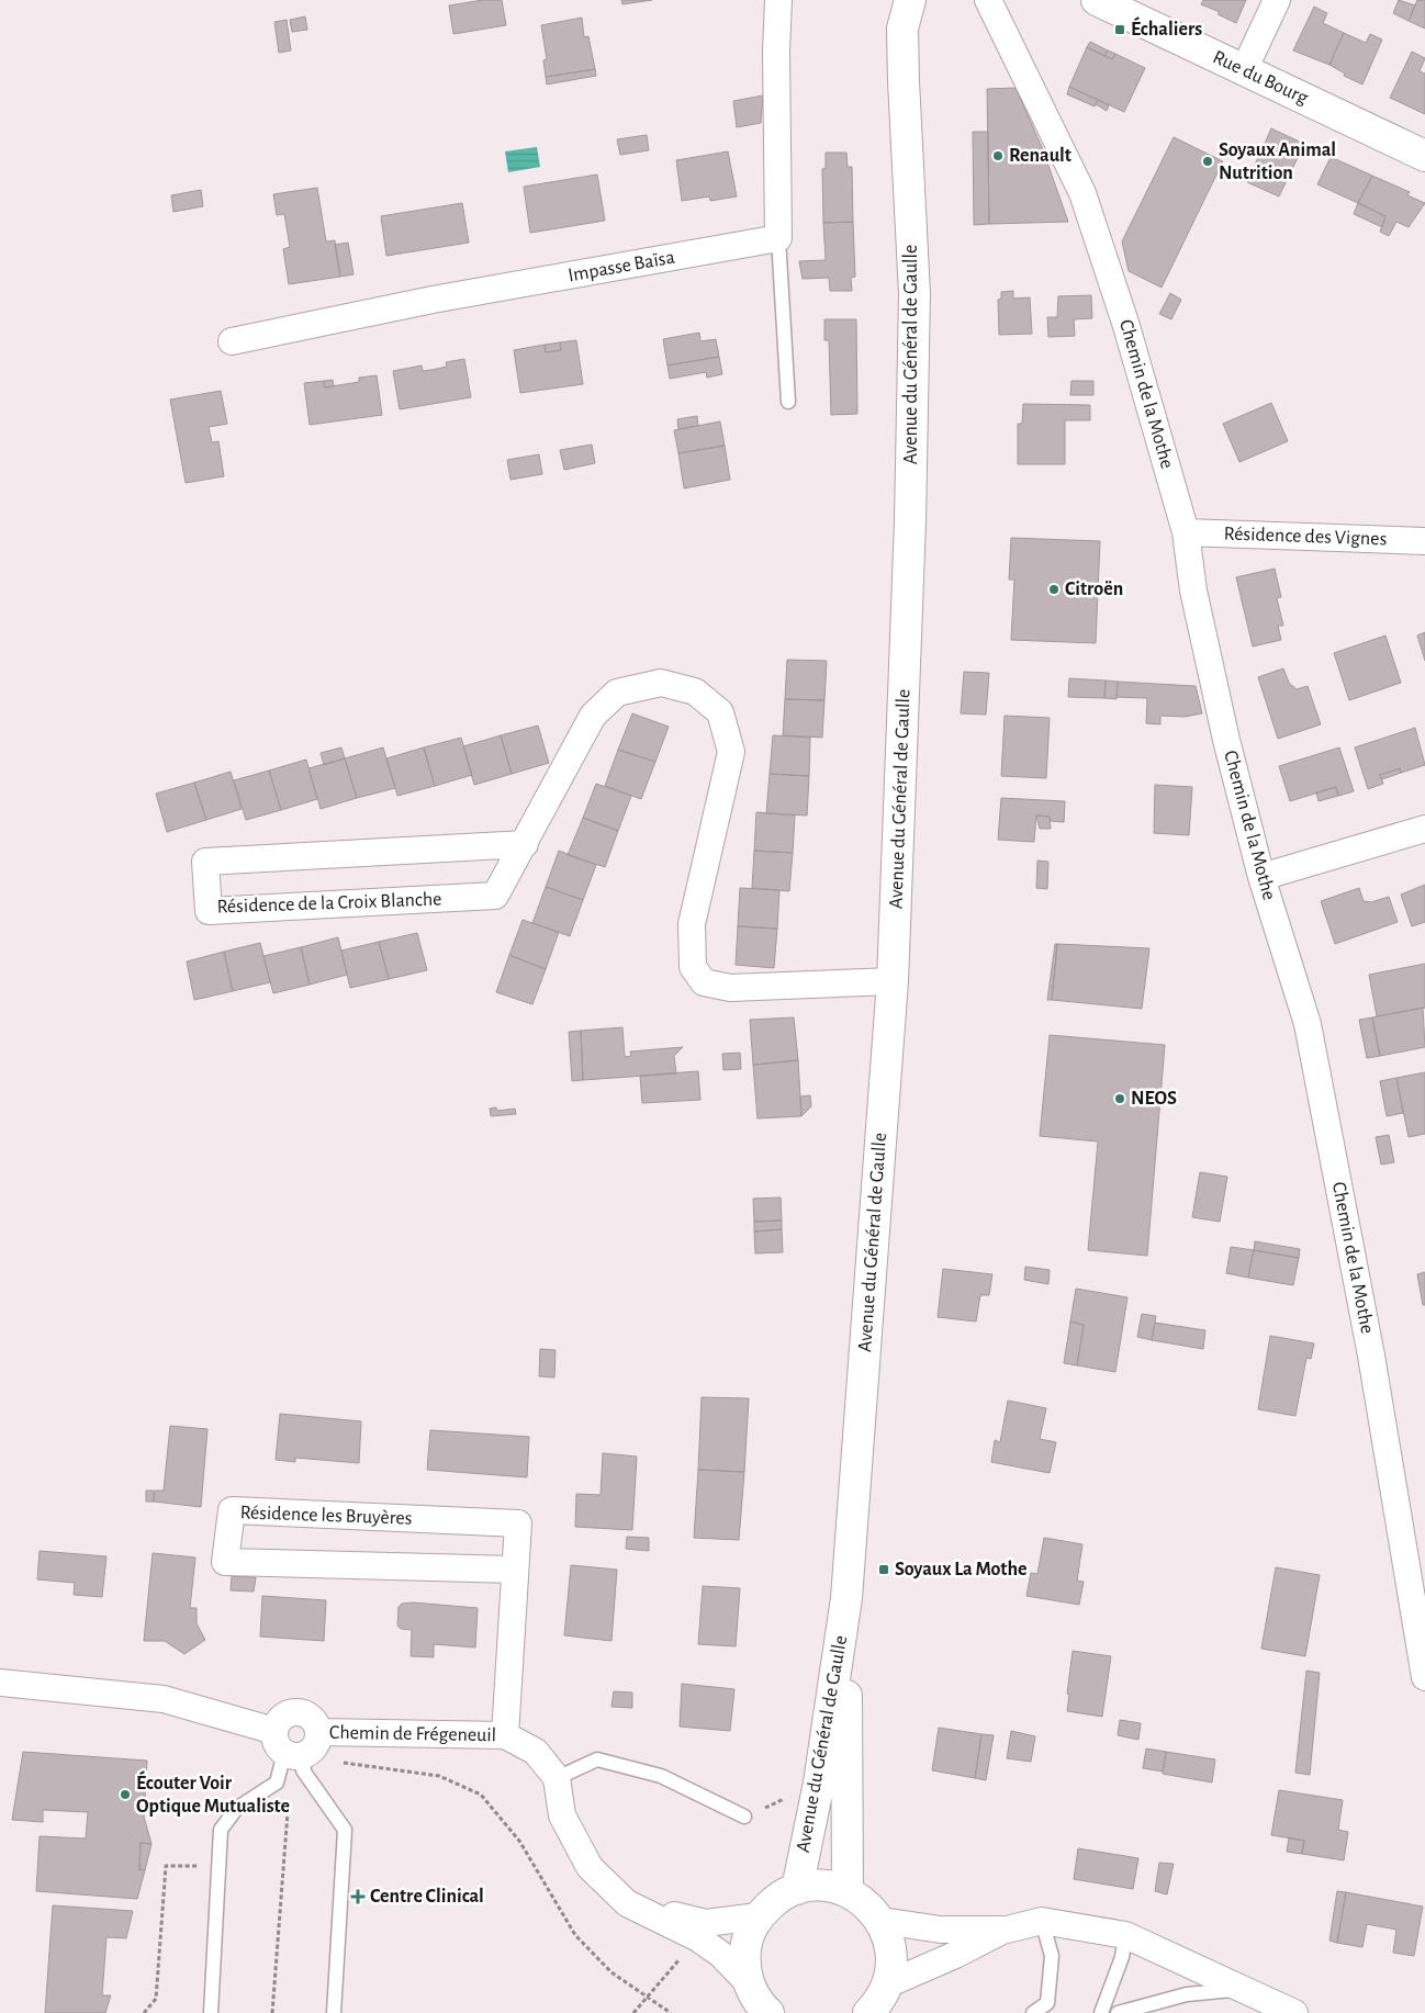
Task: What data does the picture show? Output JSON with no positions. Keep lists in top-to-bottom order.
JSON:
{
  "streets": {
    "main road": ["Rue du Bourg", "Avenue du Général de Gaulle"],
    "street": [
      "Impasse Baïsa",
      "Chemin de la Mothe",
      "Résidence des Vignes",
      "Résidence de la Croix Blanche",
      "Résidence les Bruyères",
      "Chemin de Frégeneuil"
    ]
  },
  "crossings": [
    ["Avenue du Général de Gaulle", "Résidence de la Croix Blanche"],
    ["Chemin de la Mothe", "Résidence des Vignes"],
    ["Résidence les Bruyères", "Chemin de Frégeneuil"]
  ],
  "places": {
    "transit": ["Échaliers", "Soyaux La Mothe"],
    "other": [
      "Renault",
      "Soyaux Animal Nutrition",
      "Citroën",
      "NEOS",
      "Écouter Voir Optique Mutualiste"
    ],
    "health": ["Centre Clinical"]
  }
}
